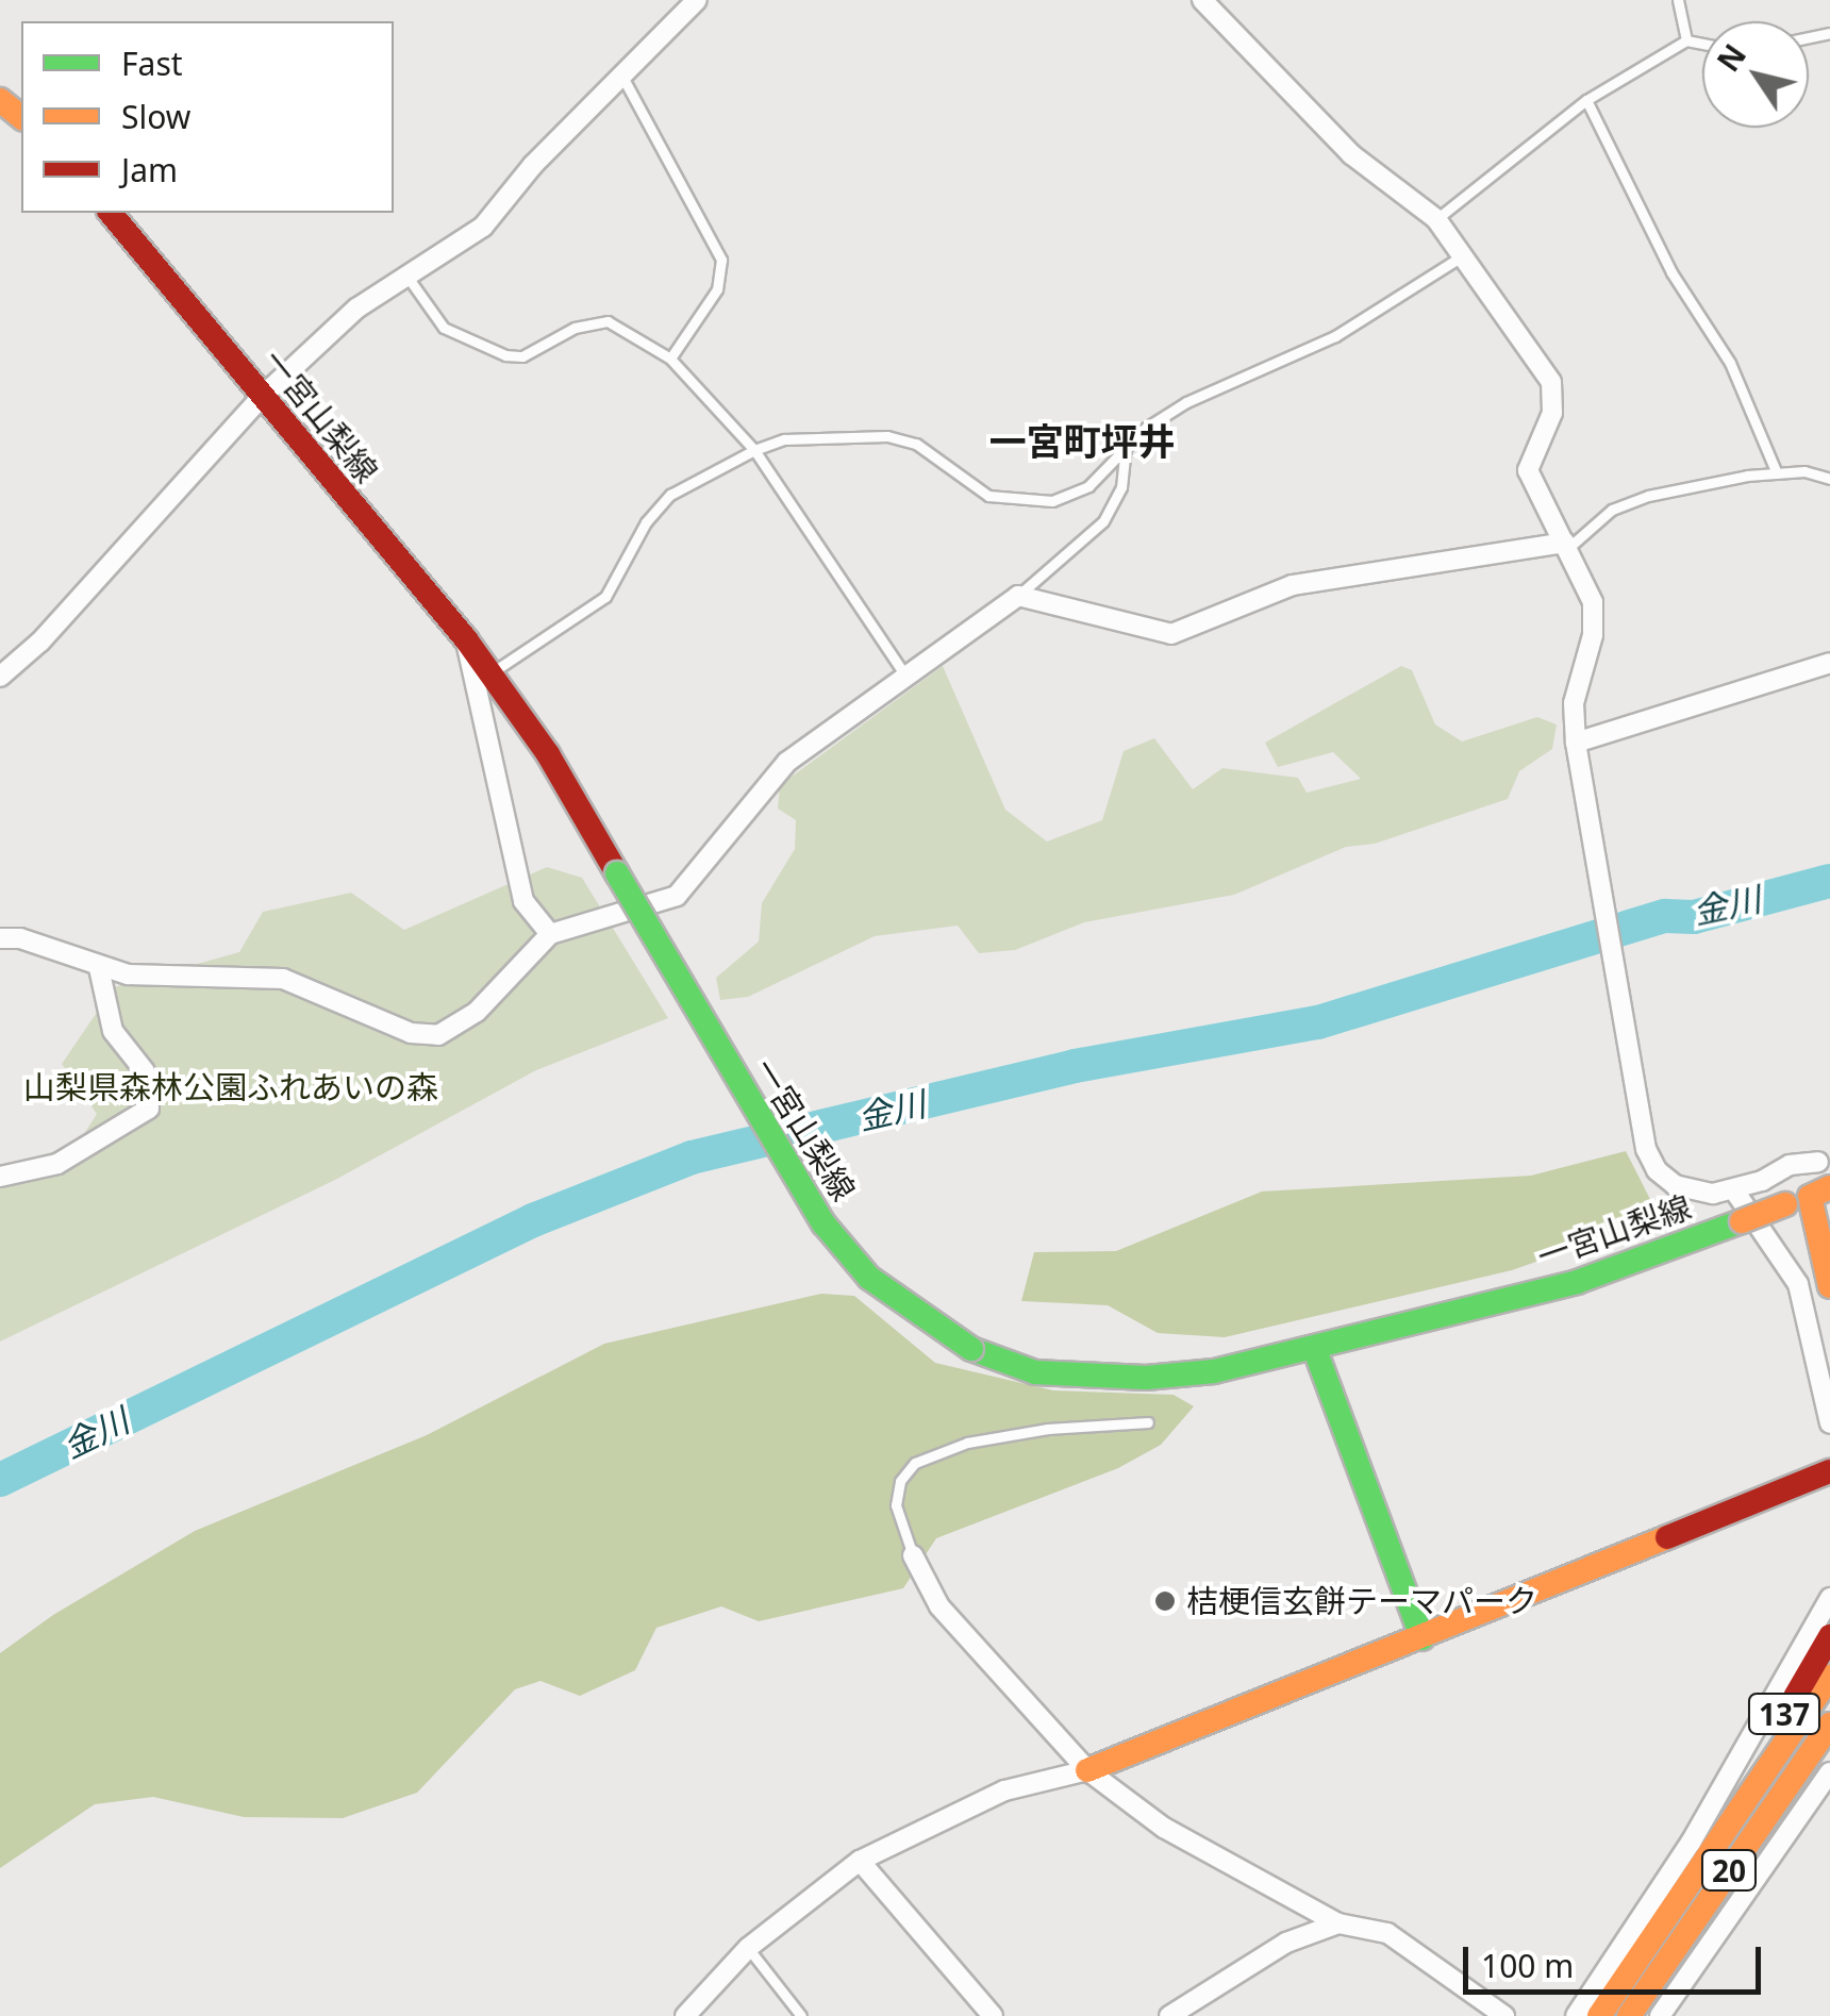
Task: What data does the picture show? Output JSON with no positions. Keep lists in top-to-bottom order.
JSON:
{
  "streets": {
    "main road": ["一宮山梨線", "137", "20"]
  },
  "crossings": [
    ["137", "20"]
  ],
  "districts": ["一宮町坪井"],
  "water": ["金川"],
  "parks": ["山梨県森林公園ふれあいの森"],
  "places": ["桔梗信玄餅テーマパーク"],
  "legend": ["Fast", "Slow", "Jam"],
  "scale_bar": "100 m",
  "north": "top left"
}
